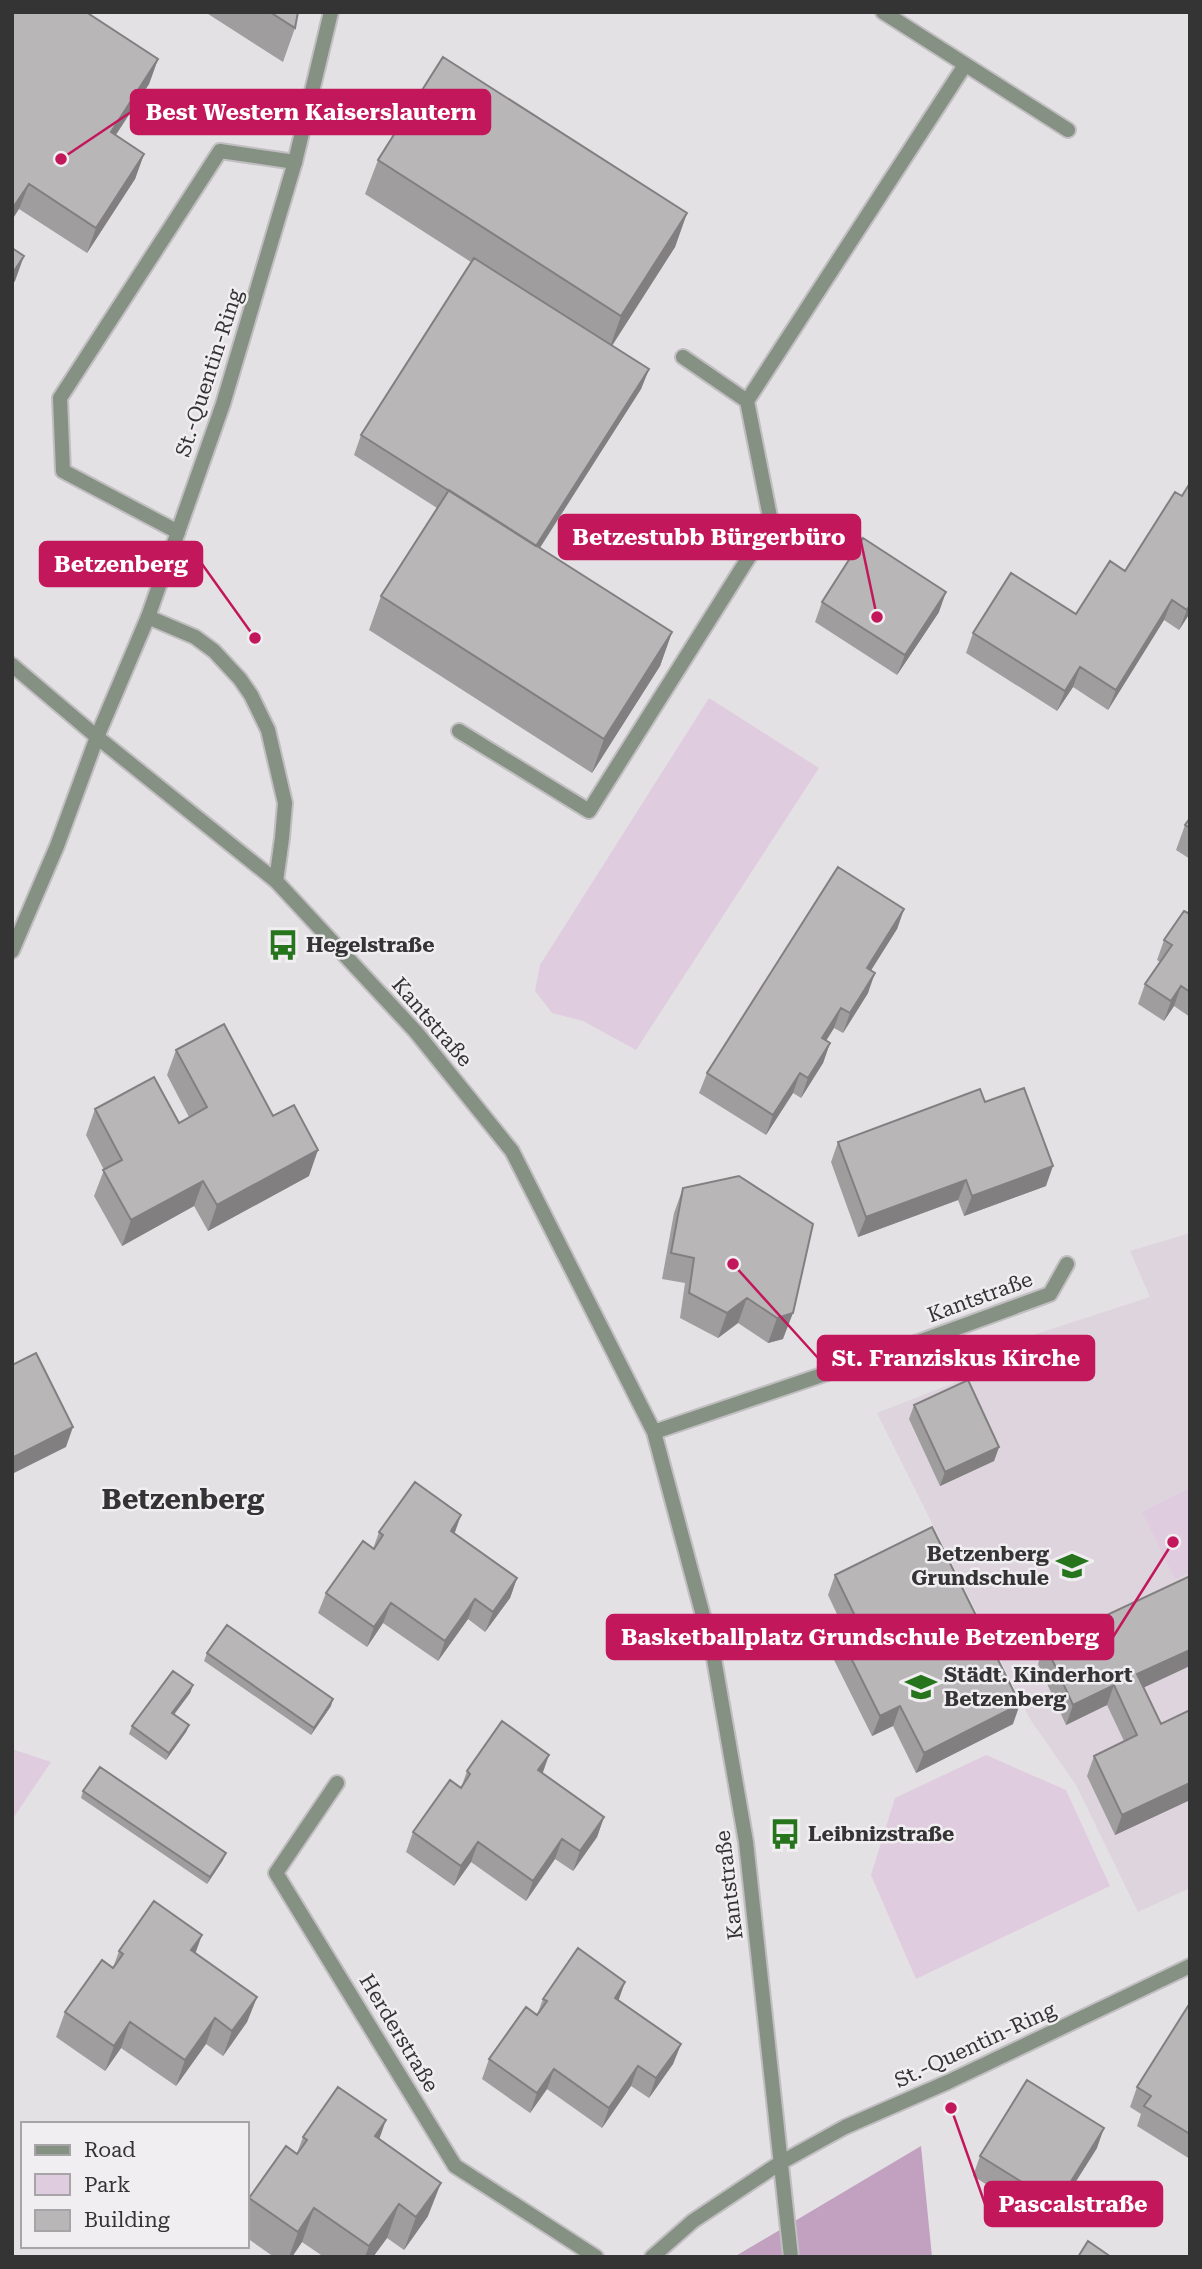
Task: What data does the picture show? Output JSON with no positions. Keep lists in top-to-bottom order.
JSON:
{
  "streets": {
    "street": ["St.-Quentin-Ring", "Kantstraße", "Herderstraße"]
  },
  "crossings": [
    ["St.-Quentin-Ring", "Kantstraße"]
  ],
  "districts": ["Betzenberg"],
  "places": {
    "other": [
      "Best Western Kaiserslautern",
      "Betzestubb Bürgerbüro",
      "Betzenberg",
      "St. Franziskus Kirche",
      "Basketballplatz Grundschule Betzenberg",
      "Pascalstraße"
    ],
    "bus stop": ["Hegelstraße", "Leibnizstraße"],
    "school or university": ["Betzenberg Grundschule", "Städt. Kinderhort Betzenberg"]
  },
  "legend": ["Road", "Park", "Building"]
}
